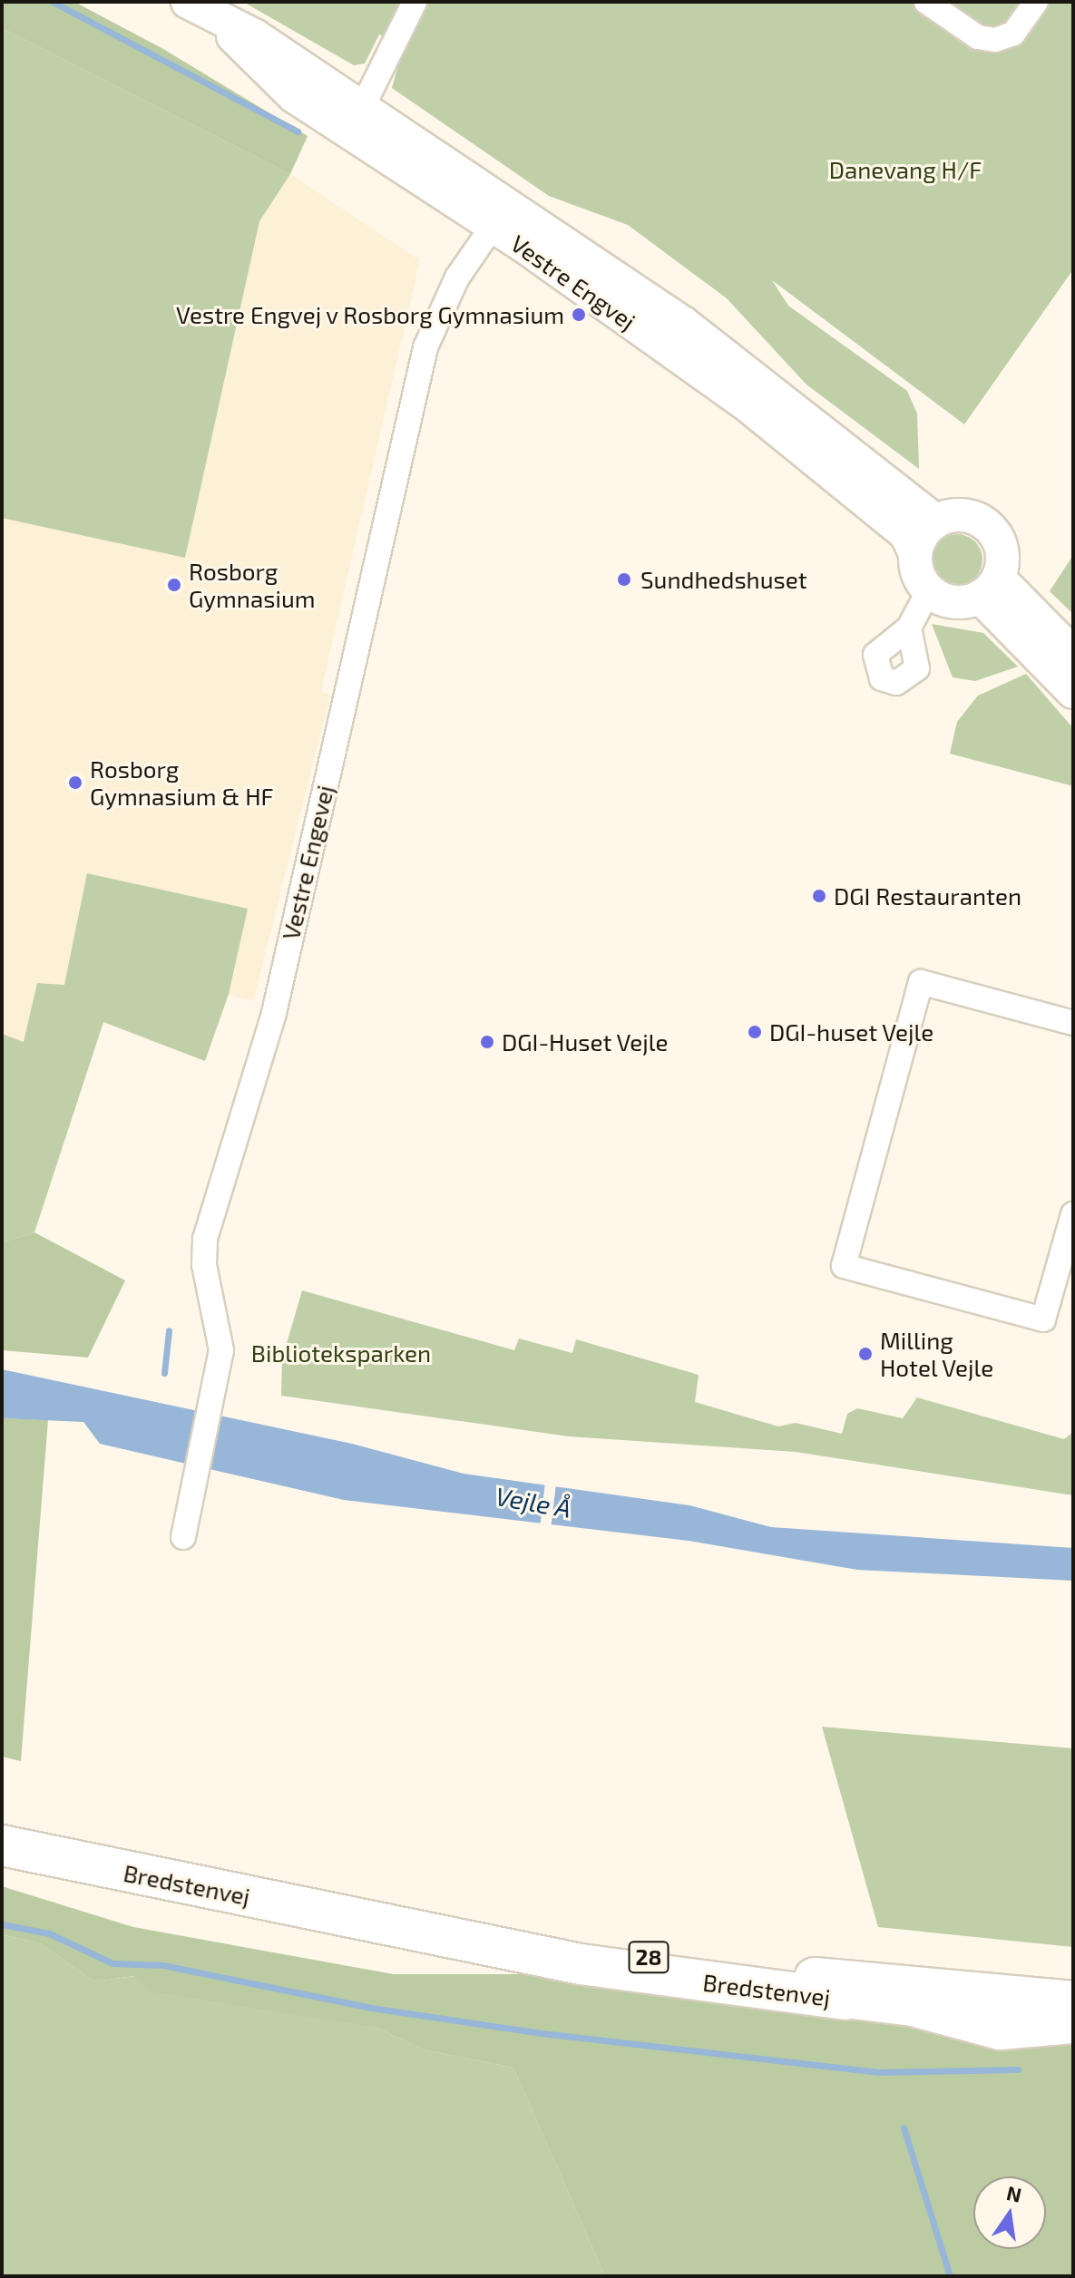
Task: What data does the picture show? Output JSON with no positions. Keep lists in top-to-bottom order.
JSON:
{
  "streets": {
    "highway": ["Bredstenvej", "28"],
    "street": ["Vestre Engvej", "Vestre Engevej"]
  },
  "crossings": [
    ["Vestre Engvej", "Vestre Engevej"]
  ],
  "water": ["Vejle Å"],
  "parks": ["Danevang H/F", "Biblioteksparken"],
  "places": [
    "Vestre Engvej v Rosborg Gymnasium",
    "Sundhedshuset",
    "Rosborg Gymnasium",
    "Rosborg Gymnasium & HF",
    "DGI Restauranten",
    "DGI-huset Vejle",
    "DGI-Huset Vejle",
    "Milling Hotel Vejle"
  ],
  "north": "top"
}
